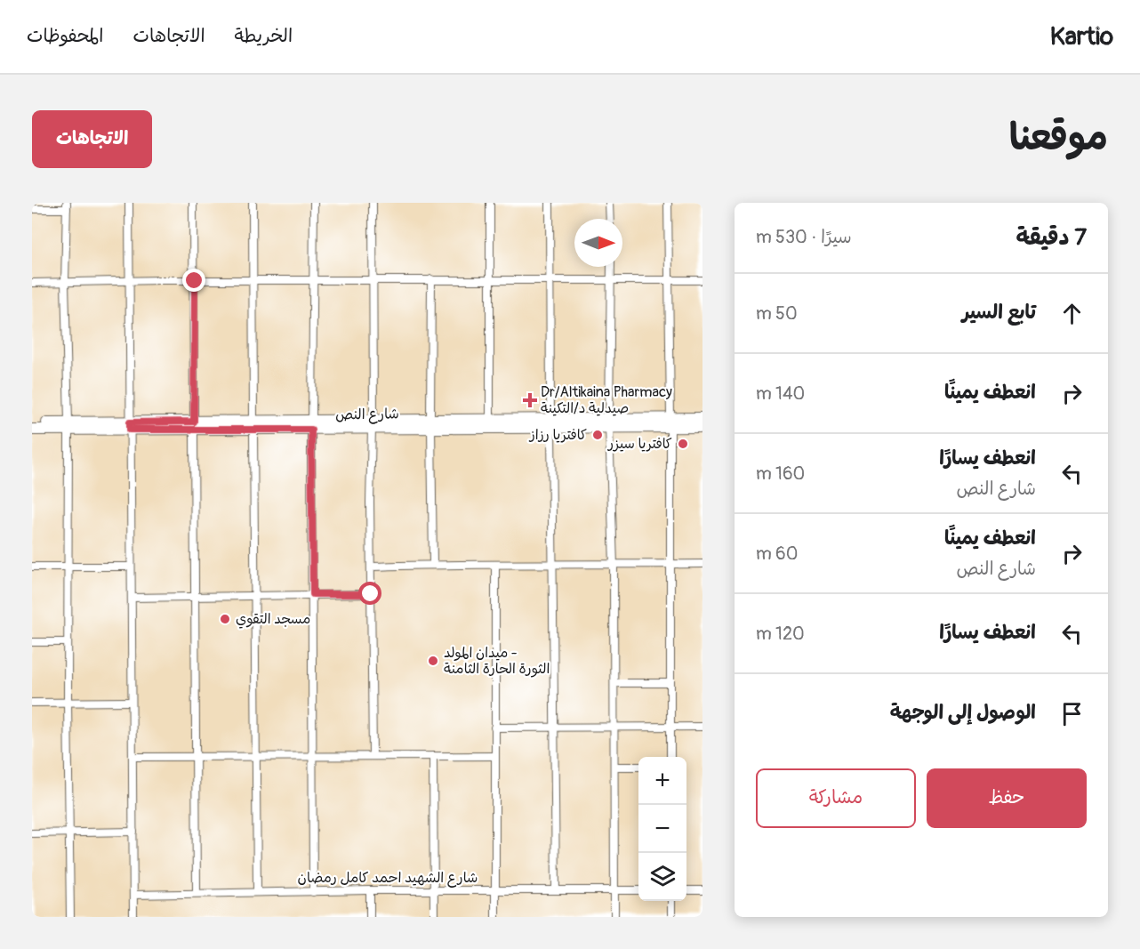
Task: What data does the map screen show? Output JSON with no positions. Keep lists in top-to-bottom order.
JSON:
{
  "streets": {
    "main road": ["شارع النص"],
    "street": ["شارع الشهيد احمد كامل رمضان"]
  },
  "places": {
    "health": ["Dr/Altikaina Pharmacy صيدلية د/التكينة"],
    "other": [
      "كافتريا رزاز",
      "كافتريا سيزر",
      "مسجد التقوي",
      "ميدان المولد - الثورة الحارة الثامنة"
    ]
  },
  "north": "right",
  "page": {
    "header": "Kartio",
    "nav": ["الخريطة", "الاتجاهات", "المحفوظات"],
    "title": "موقعنا",
    "buttons": [
      "الاتجاهات",
      ["حفظ", "مشاركة"]
    ],
    "heading": ["7 دقيقة", "سيرًا · 530 m"],
    "list": [
      ["تابع السير", "50 m"],
      ["انعطف يمينًا", "140 m"],
      ["انعطف يسارًا", "شارع النص", "160 m"],
      ["انعطف يمينًا", "شارع النص", "60 m"],
      ["انعطف يسارًا", "120 m"],
      "الوصول إلى الوجهة"
    ],
    "map_buttons": ["+", "−"]
  }
}
